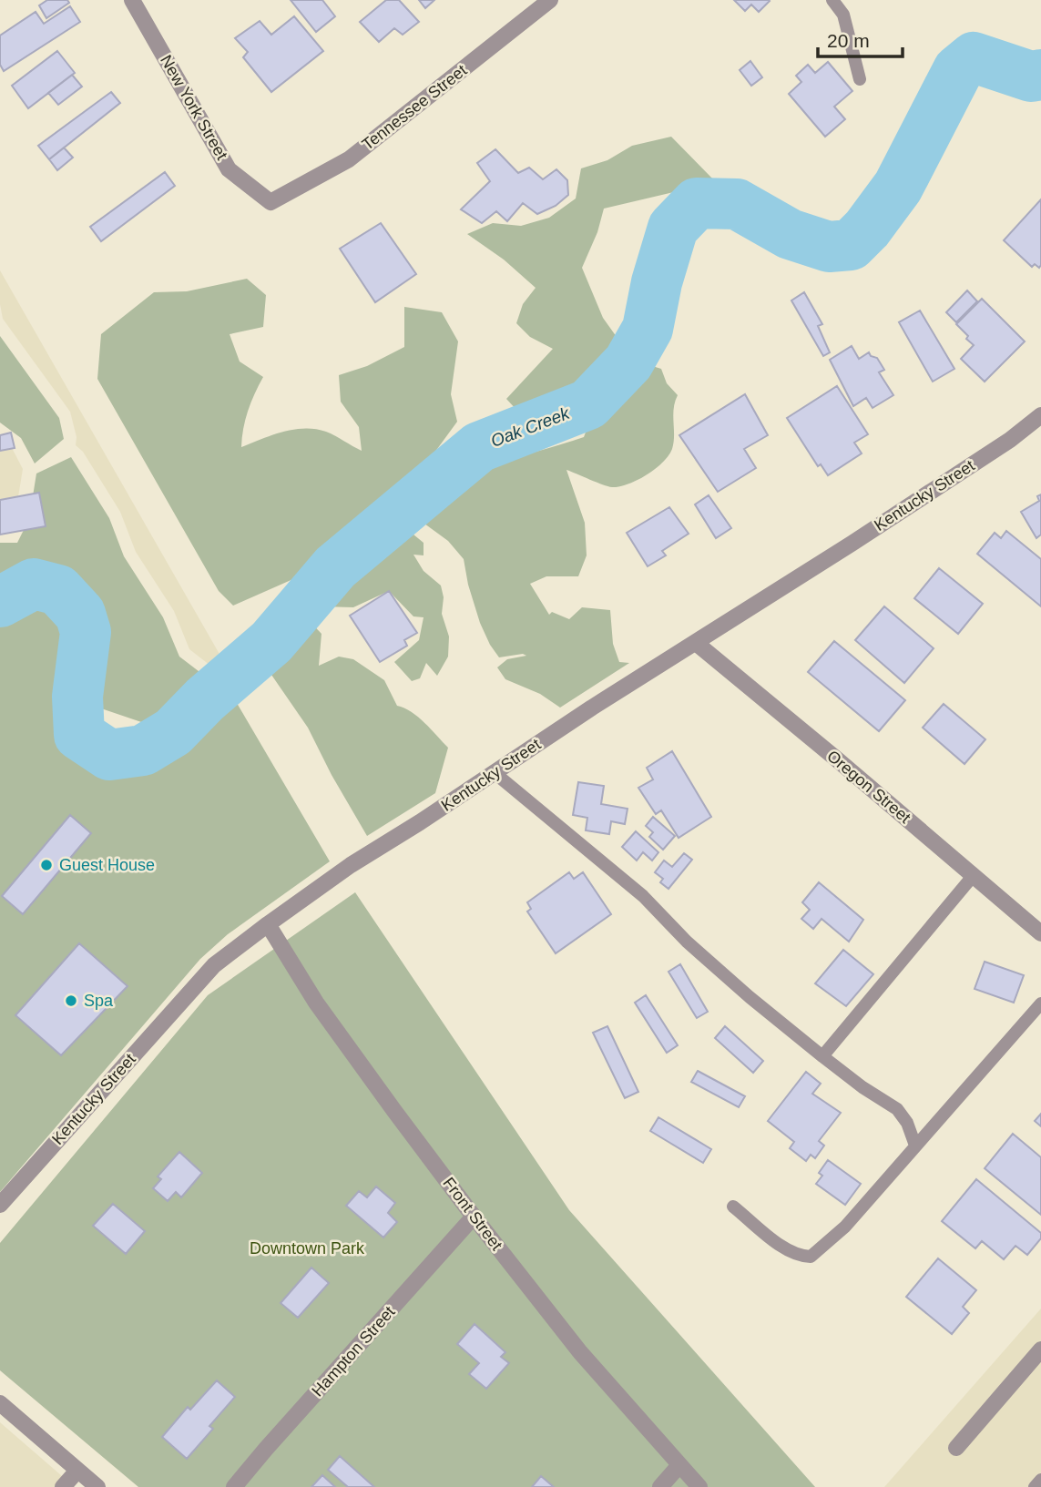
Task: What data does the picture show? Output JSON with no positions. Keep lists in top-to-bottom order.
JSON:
{
  "streets": {
    "street": [
      "New York Street",
      "Tennessee Street",
      "Kentucky Street",
      "Oregon Street",
      "Front Street",
      "Hampton Street"
    ]
  },
  "crossings": [
    ["New York Street", "Tennessee Street"],
    ["Kentucky Street", "Oregon Street"],
    ["Kentucky Street", "Front Street"],
    ["Front Street", "Hampton Street"]
  ],
  "water": ["Oak Creek"],
  "parks": ["Downtown Park"],
  "places": ["Guest House", "Spa"],
  "scale_bar": "20 m"
}
